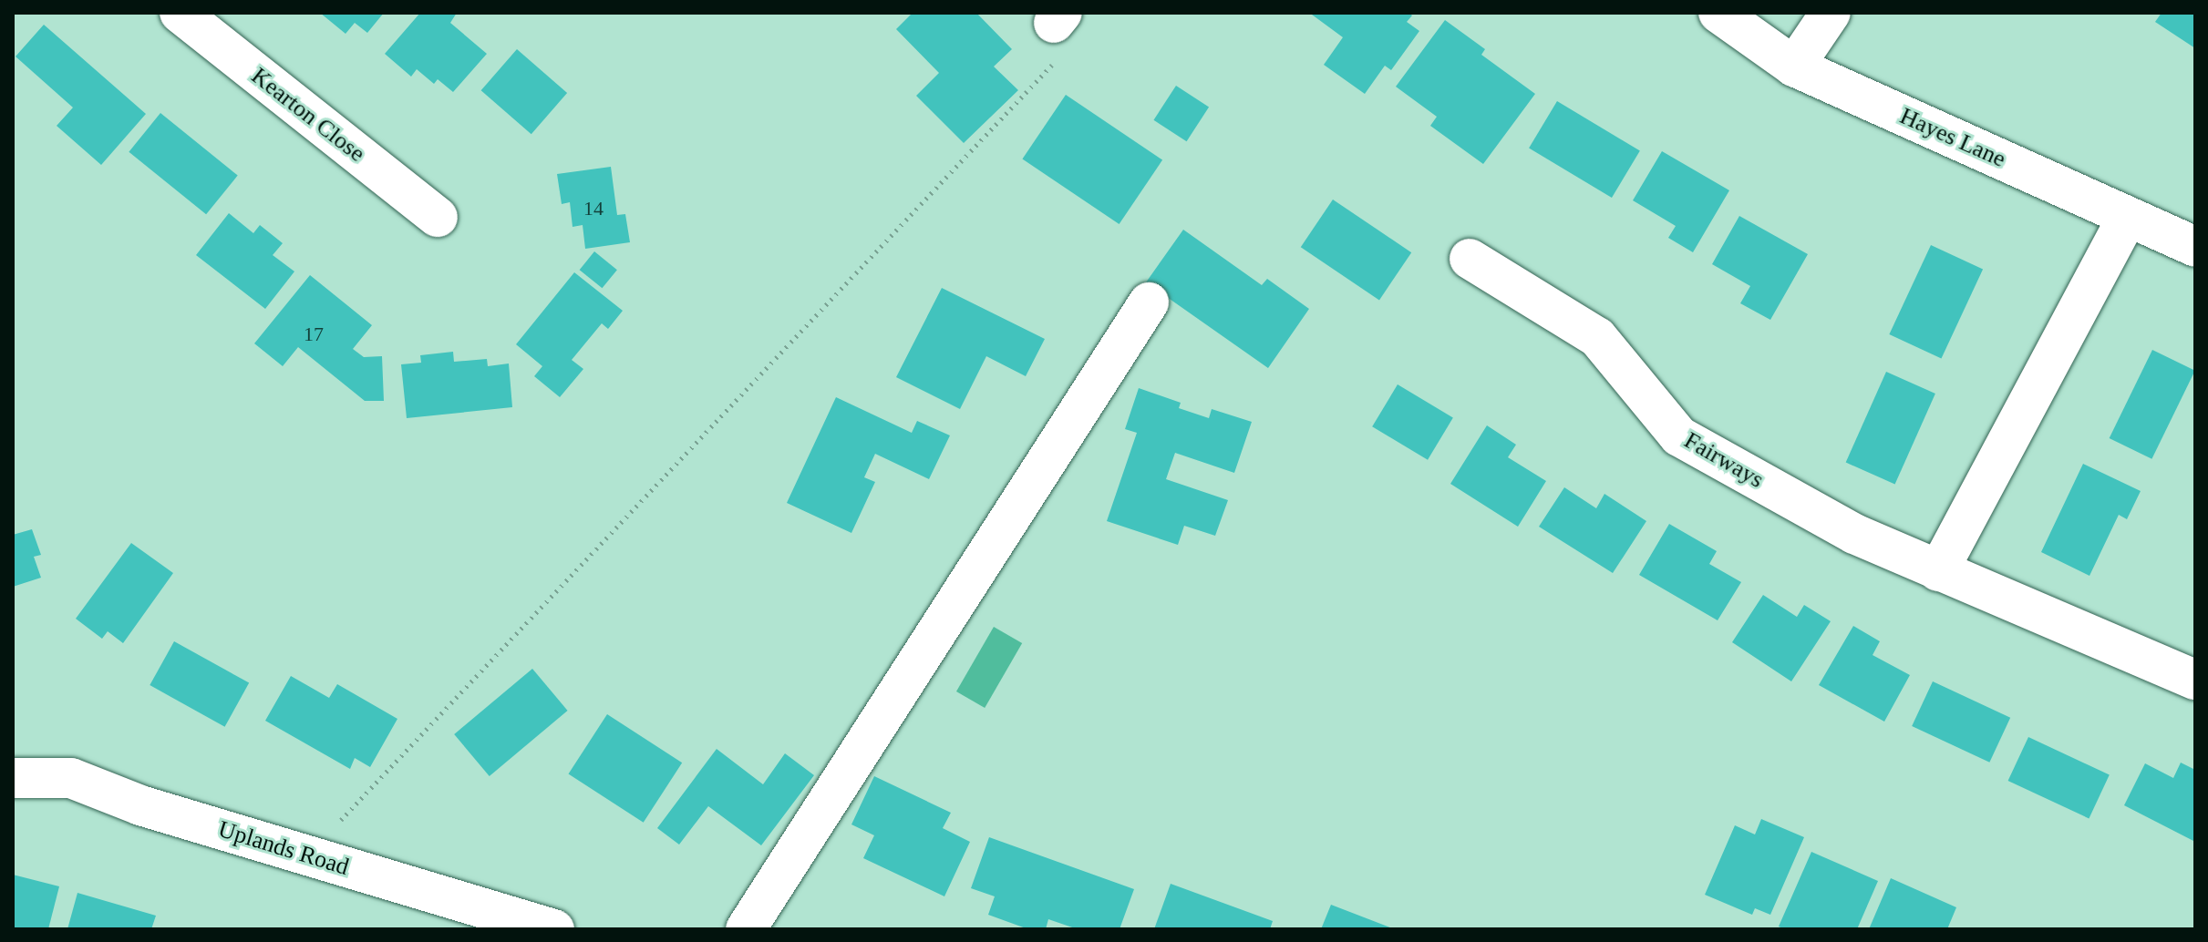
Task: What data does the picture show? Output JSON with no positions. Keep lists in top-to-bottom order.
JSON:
{
  "streets": {
    "street": [
      "Kearton Close",
      "Hayes Lane",
      "Fairways",
      "Uplands Road"
    ]
  },
  "house_numbers": ["14", "17"]
}
